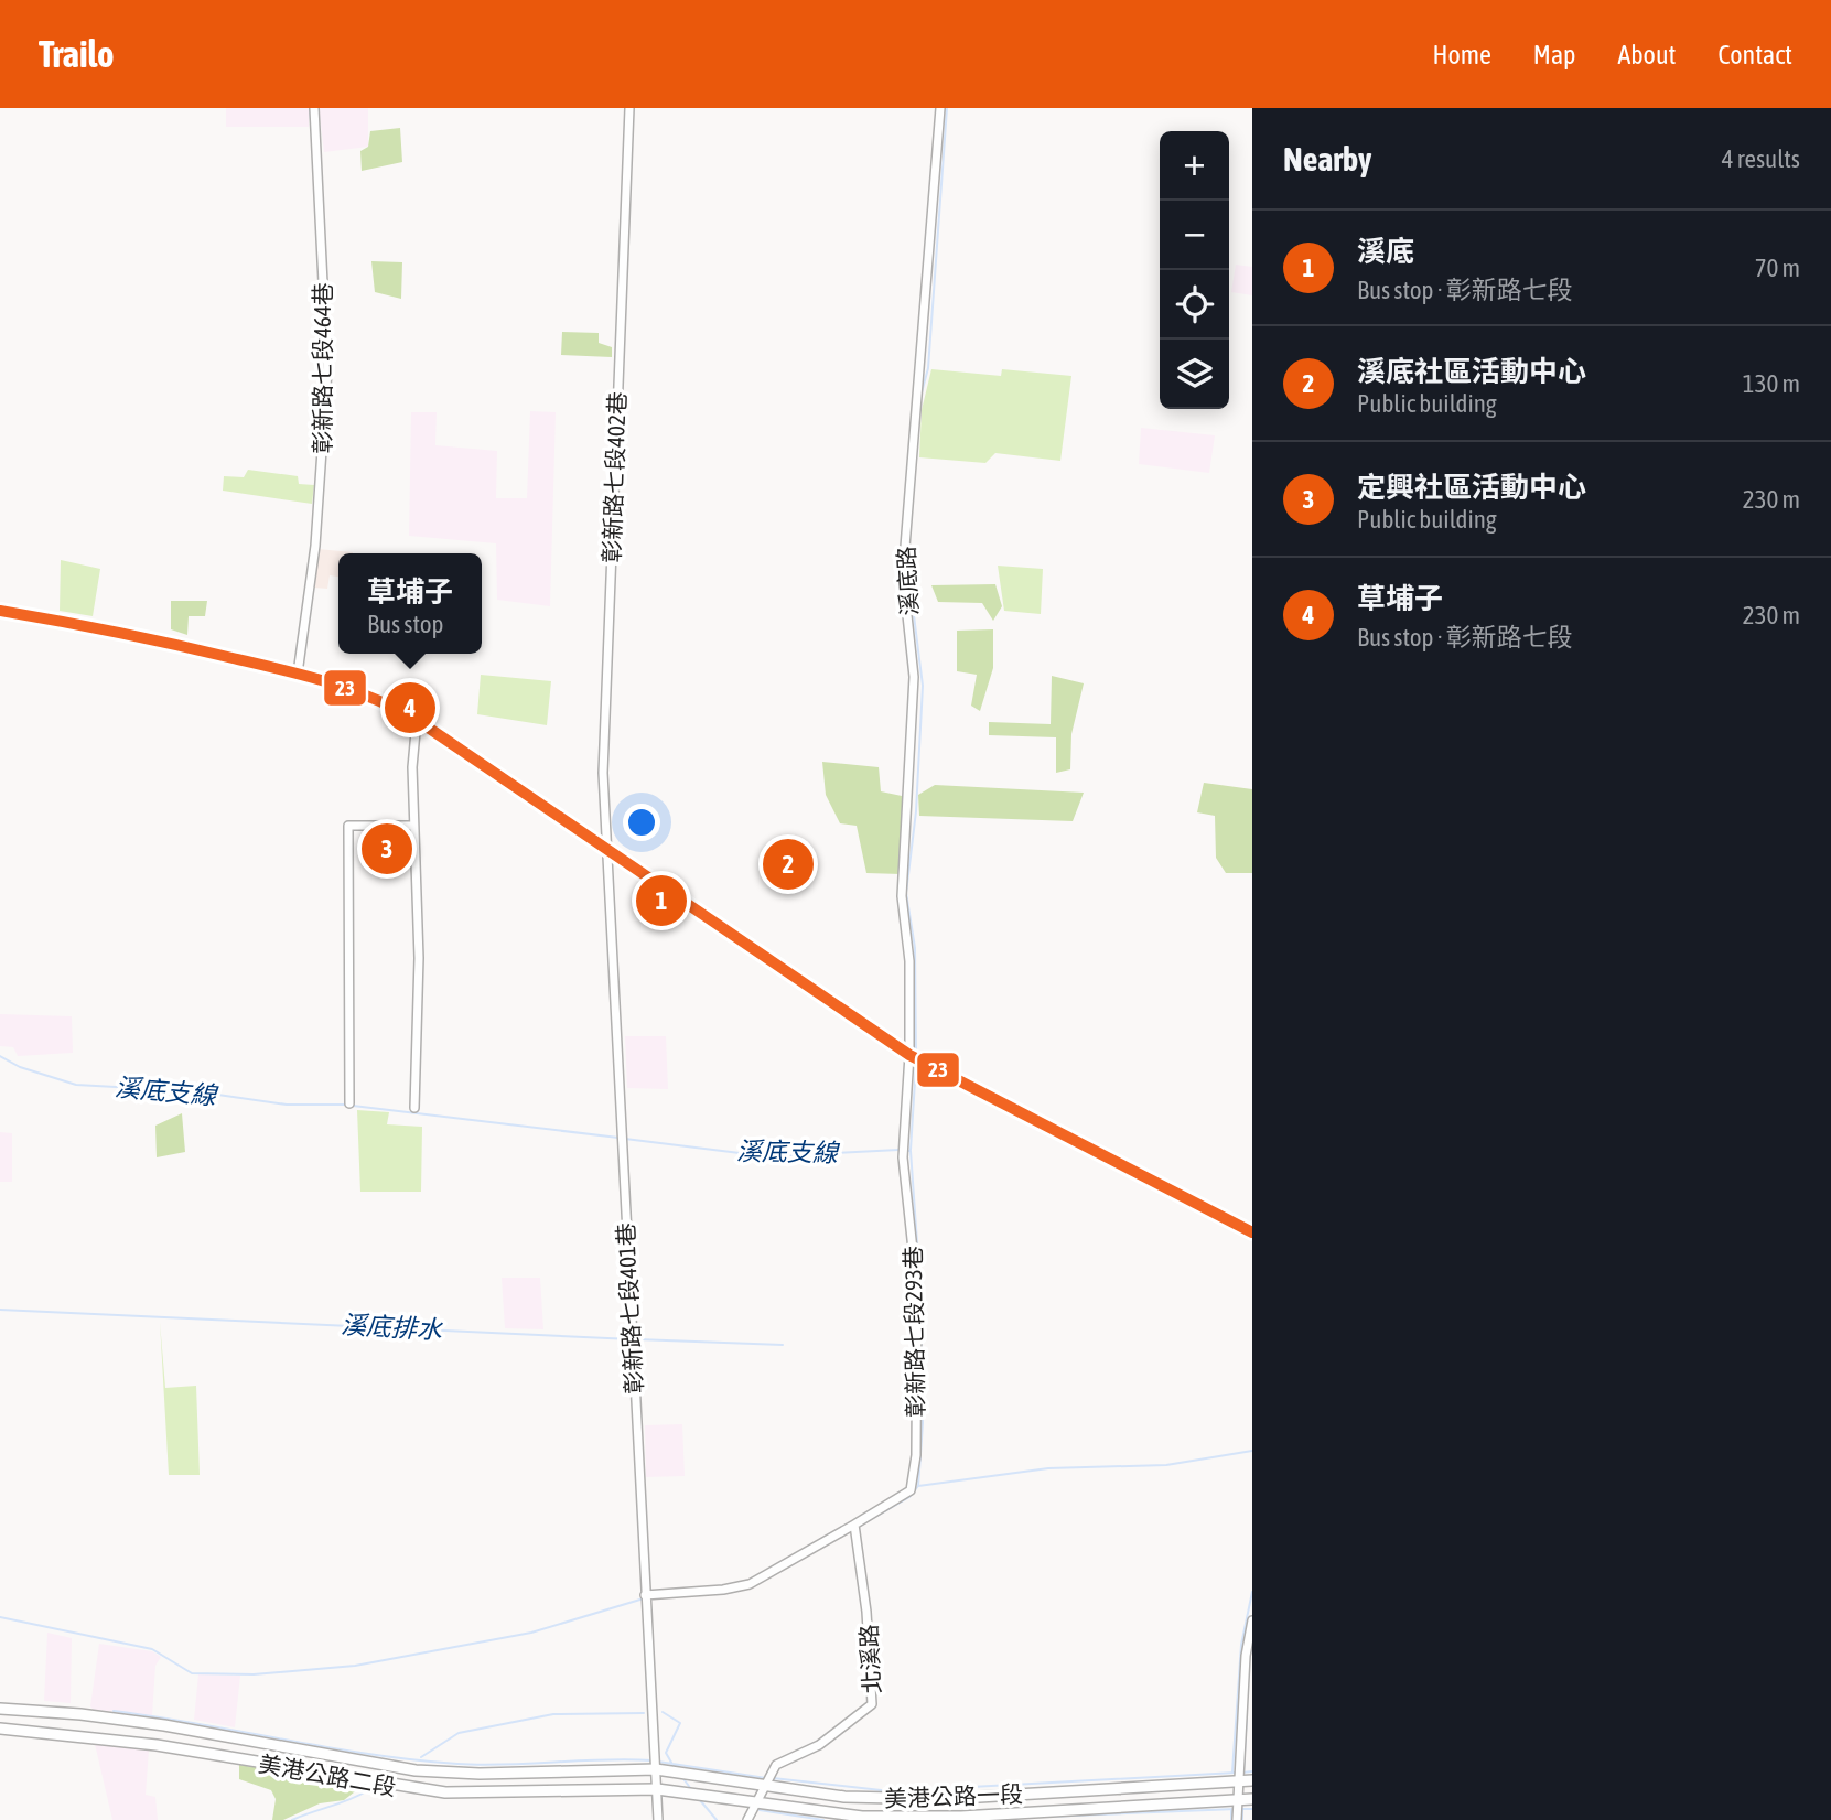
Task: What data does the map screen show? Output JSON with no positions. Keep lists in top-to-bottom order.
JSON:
{
  "streets": {
    "main road": ["美港公路二段", "美港公路一段"],
    "street": [
      "彰新路七段464巷",
      "彰新路七段402巷",
      "溪底路",
      "彰新路七段401巷",
      "彰新路七段293巷",
      "北溪路"
    ]
  },
  "crossings": [
    ["彰新路七段402巷", "彰新路七段401巷"],
    ["溪底路", "彰新路七段293巷"],
    ["彰新路七段401巷", "美港公路二段"],
    ["彰新路七段401巷", "美港公路一段"],
    ["彰新路七段293巷", "北溪路"],
    ["北溪路", "美港公路一段"],
    ["美港公路二段", "美港公路一段"]
  ],
  "water": ["溪底支線", "溪底排水"],
  "lines": ["transit line 23"],
  "page": {
    "header": "Trailo",
    "nav": [
      "Home",
      "Map",
      "About",
      "Contact"
    ],
    "heading": ["Nearby", "4 results"],
    "map_buttons": ["+", "−"],
    "list": [
      {
        "mark": "1",
        "name": "溪底",
        "note": "Bus stop · 彰新路七段",
        "value": "70 m"
      },
      {
        "mark": "2",
        "name": "溪底社區活動中心",
        "note": "Public building",
        "value": "130 m"
      },
      {
        "mark": "3",
        "name": "定興社區活動中心",
        "note": "Public building",
        "value": "230 m"
      },
      {
        "mark": "4",
        "name": "草埔子",
        "note": "Bus stop · 彰新路七段",
        "value": "230 m"
      }
    ],
    "popup": ["草埔子", "Bus stop"],
    "pins": [
      "4",
      "3",
      "2",
      "1"
    ]
  }
}
